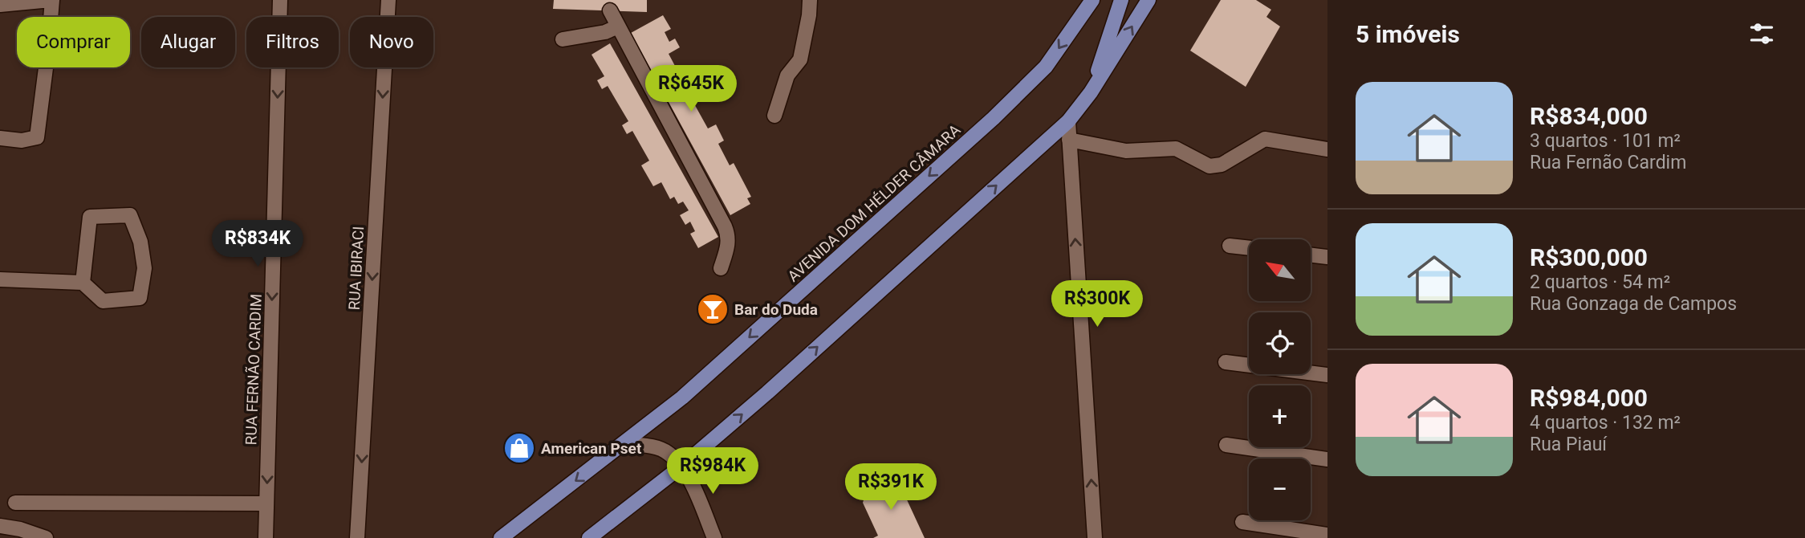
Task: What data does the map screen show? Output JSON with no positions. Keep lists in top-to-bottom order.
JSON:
{
  "streets": {
    "main road": ["AVENIDA DOM HÉLDER CÂMARA"],
    "street": ["RUA IBIRACI", "RUA FERNÃO CARDIM"]
  },
  "one_way": ["RUA IBIRACI", "RUA FERNÃO CARDIM"],
  "places": {
    "bar": ["Bar do Duda"],
    "shop": ["American Pset"]
  },
  "north": "top left",
  "page": {
    "heading": "5 imóveis",
    "chip": [
      "Comprar",
      "Alugar",
      "Filtros",
      "Novo"
    ],
    "price": [
      "R$645K",
      "R$834K",
      "R$300K",
      "R$984K",
      "R$391K"
    ],
    "list": [
      {
        "name": "R$834,000",
        "note": "3 quartos · 101 m² · Rua Fernão Cardim"
      },
      {
        "name": "R$300,000",
        "note": "2 quartos · 54 m² · Rua Gonzaga de Campos"
      },
      {
        "name": "R$984,000",
        "note": "4 quartos · 132 m² · Rua Piauí"
      }
    ],
    "map_buttons": ["+", "−"]
  }
}
